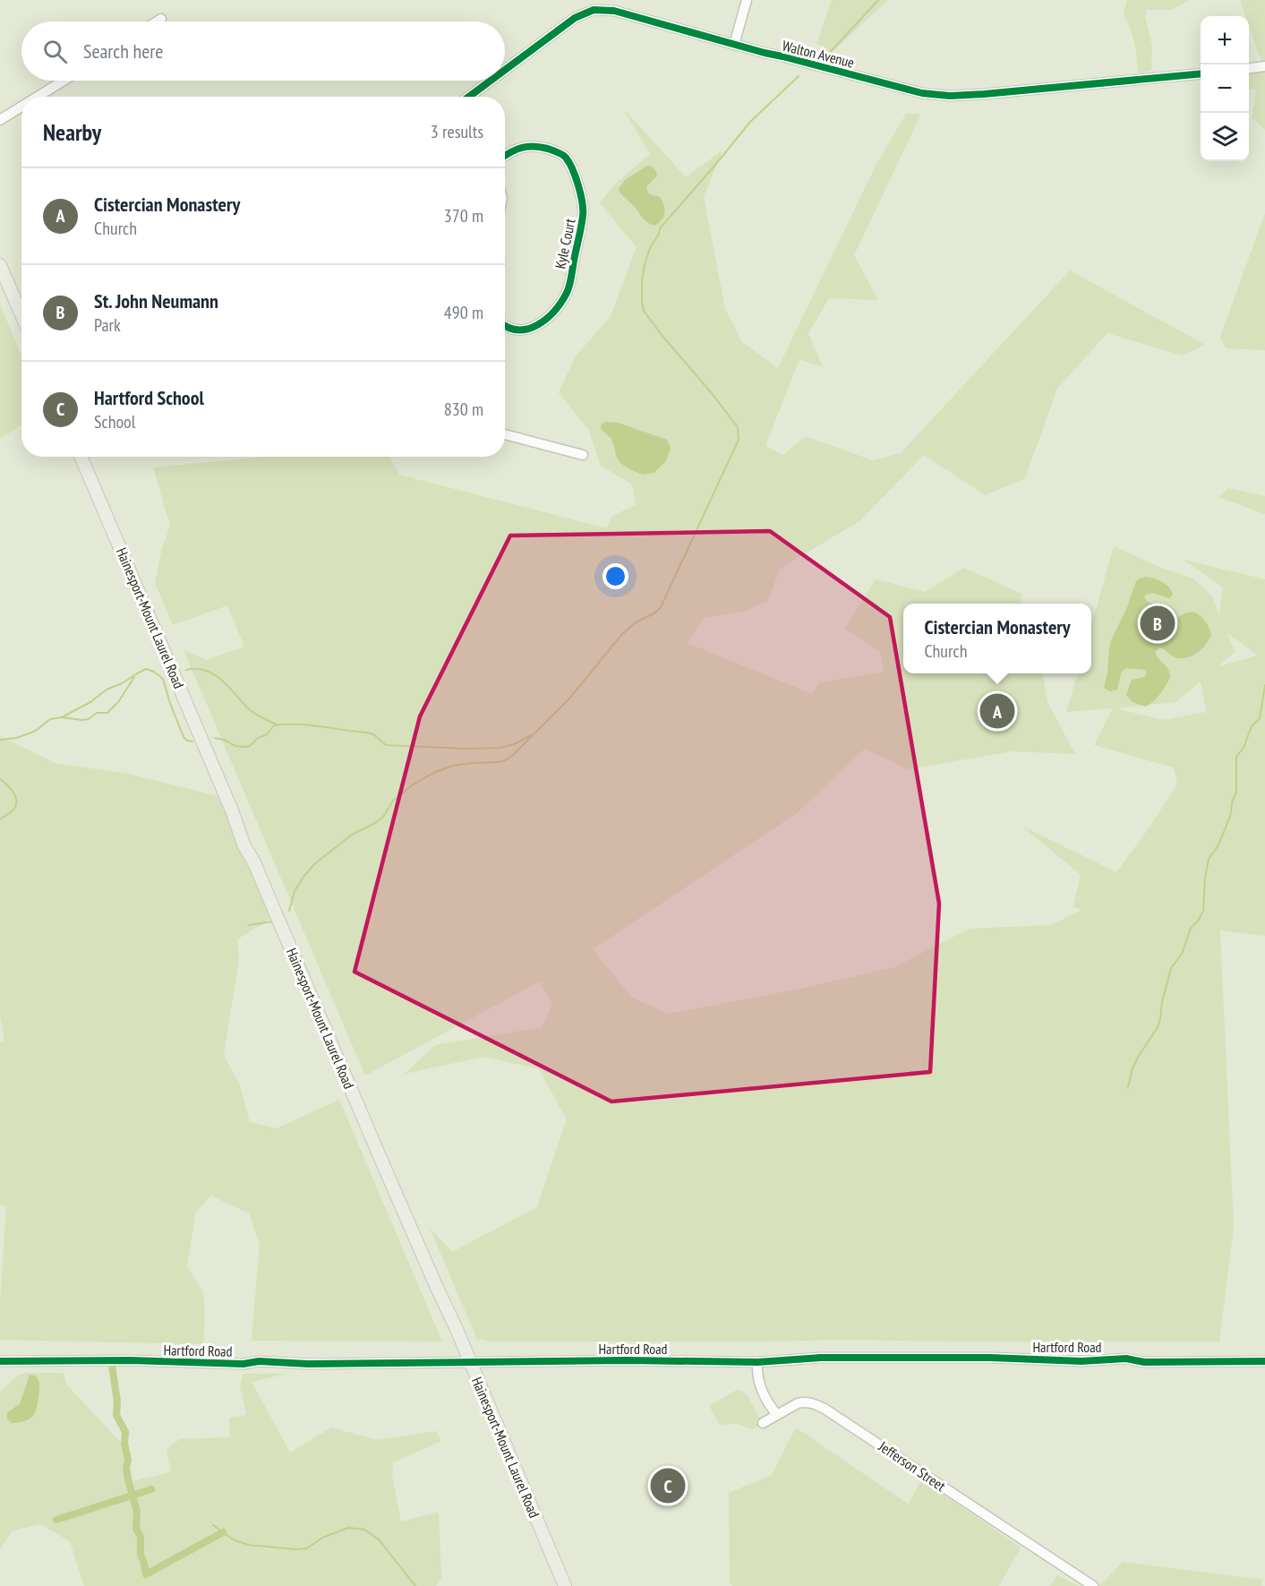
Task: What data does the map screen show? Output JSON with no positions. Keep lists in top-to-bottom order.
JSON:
{
  "streets": {
    "main road": ["Hainesport-Mount Laurel Road"],
    "street": [
      "Walton Avenue",
      "Kyle Court",
      "Hartford Road",
      "Jefferson Street"
    ]
  },
  "crossings": [
    ["Hainesport-Mount Laurel Road", "Hartford Road"]
  ],
  "page": {
    "map_buttons": ["+", "−"],
    "search": "Search here",
    "heading": ["Nearby", "3 results"],
    "list": [
      {
        "mark": "A",
        "name": "Cistercian Monastery",
        "note": "Church",
        "value": "370 m"
      },
      {
        "mark": "B",
        "name": "St. John Neumann",
        "note": "Park",
        "value": "490 m"
      },
      {
        "mark": "C",
        "name": "Hartford School",
        "note": "School",
        "value": "830 m"
      }
    ],
    "popup": ["Cistercian Monastery", "Church"],
    "pins": ["B", "A", "C"]
  }
}
